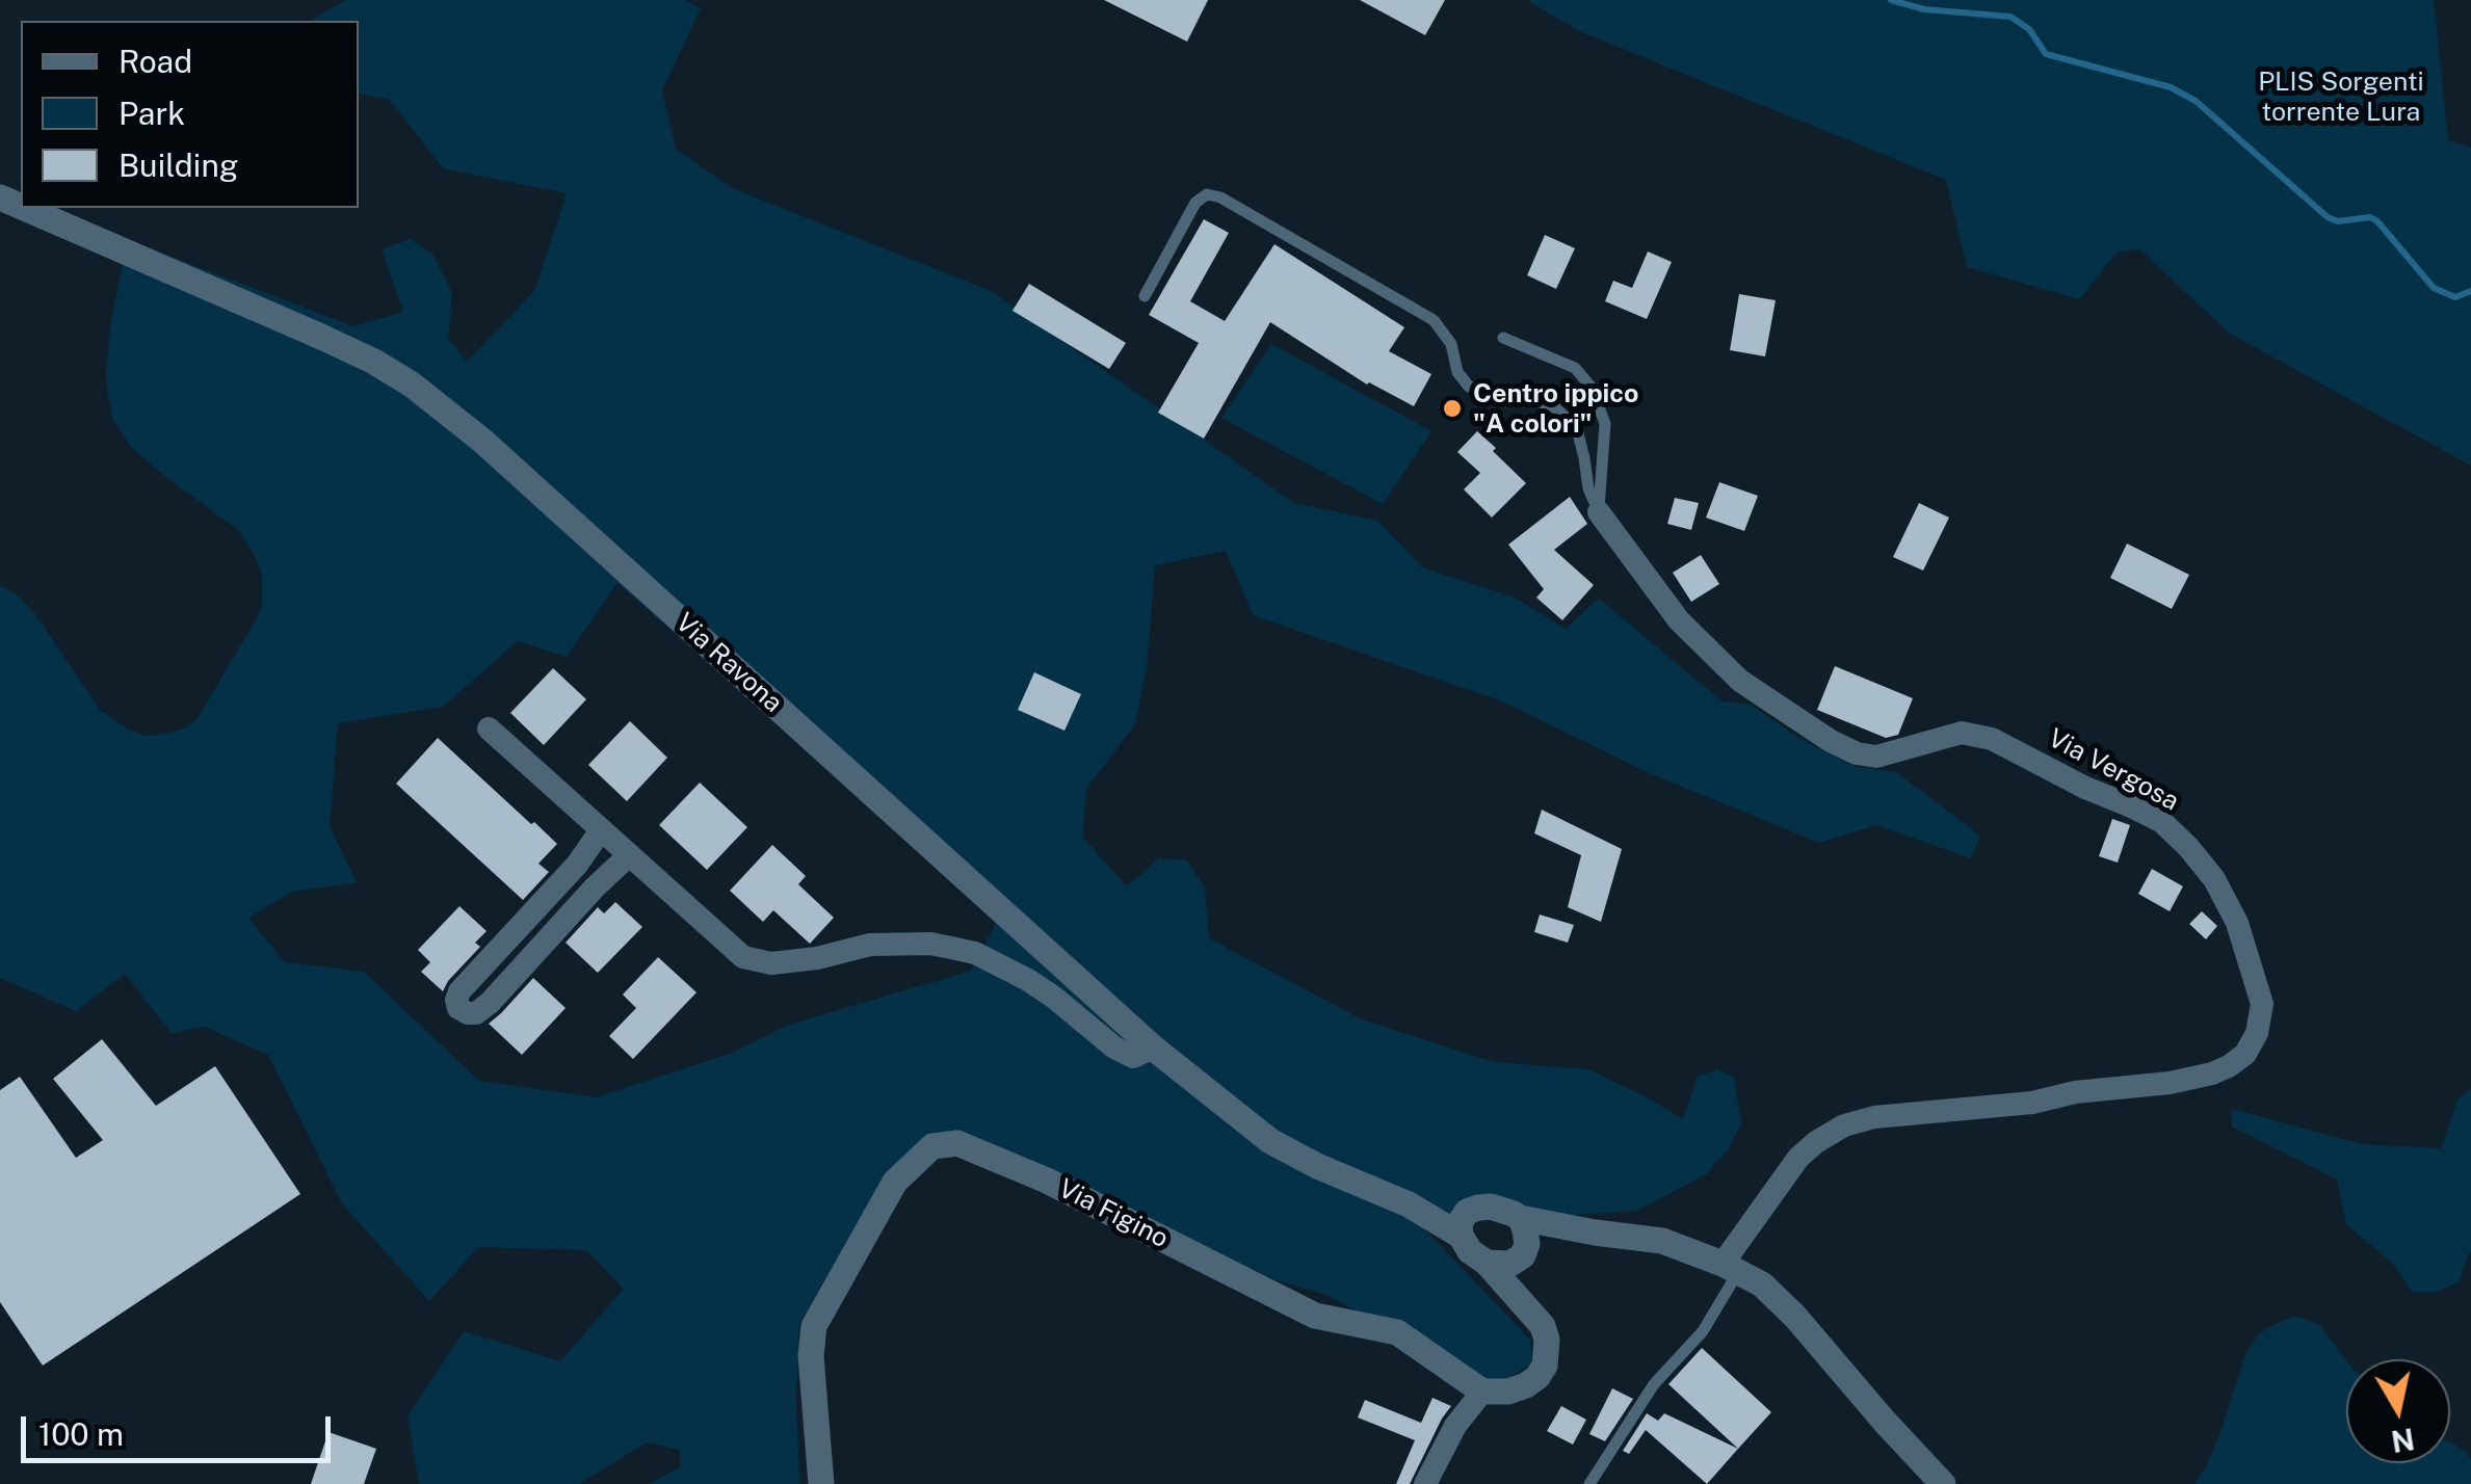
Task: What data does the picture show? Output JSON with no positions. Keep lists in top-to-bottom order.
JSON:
{
  "streets": {
    "street": ["Via Ravona", "Via Vergosa", "Via Figino"]
  },
  "parks": ["PLIS Sorgenti torrente Lura"],
  "places": ["Centro ippico \"A colori\""],
  "legend": ["Road", "Park", "Building"],
  "scale_bar": "100 m",
  "north": "bottom"
}
